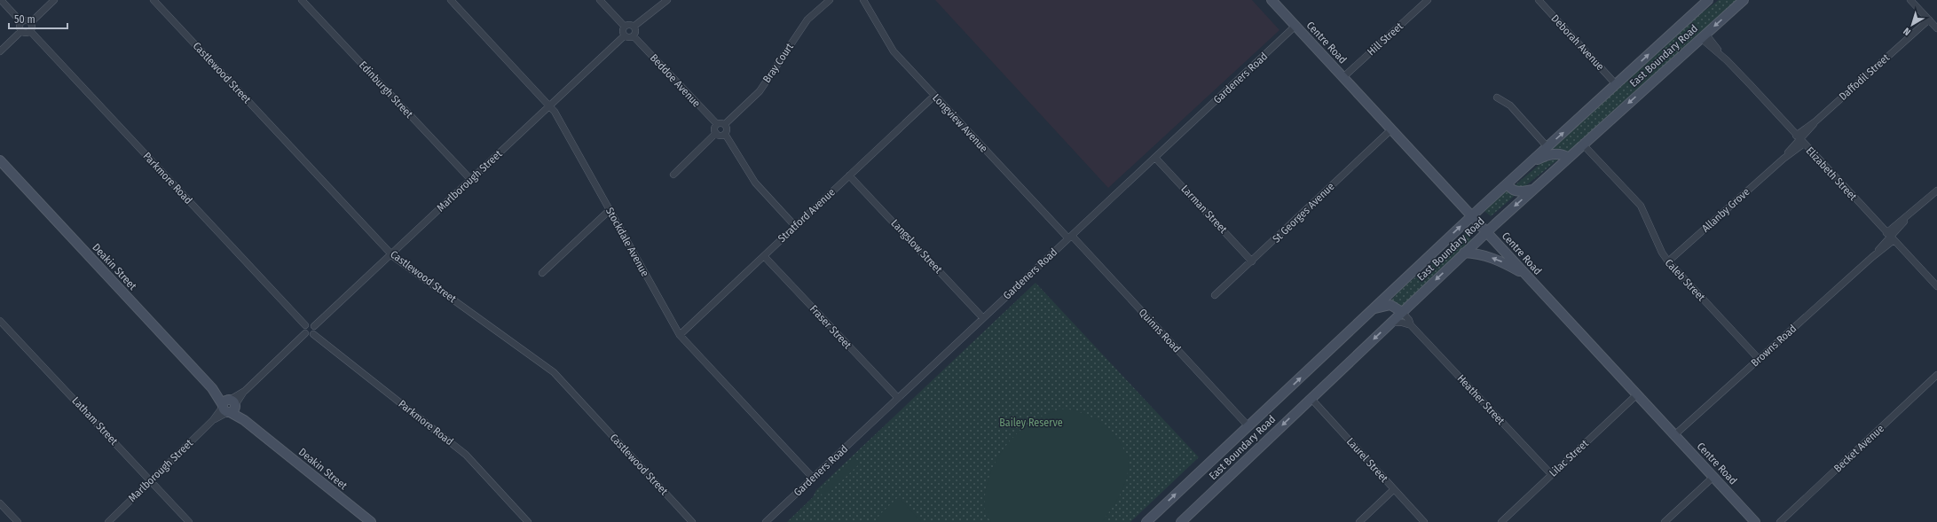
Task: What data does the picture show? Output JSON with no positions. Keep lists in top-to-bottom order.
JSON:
{
  "streets": {
    "main road": ["Centre Road", "East Boundary Road", "Deakin Street"],
    "street": [
      "Hill Street",
      "Deborah Avenue",
      "Bray Court",
      "Castlewood Street",
      "Daffodil Street",
      "Gardeners Road",
      "Beddoe Avenue",
      "Edinburgh Street",
      "Longview Avenue",
      "Elizabeth Street",
      "Parkmore Road",
      "Marlborough Street",
      "Larman Street",
      "Allanby Grove",
      "St Georges Avenue",
      "Stratford Avenue",
      "Stockdale Avenue",
      "Langslow Street",
      "Caleb Street",
      "Fraser Street",
      "Quinns Road",
      "Browns Road",
      "Heather Street",
      "Latham Street",
      "Becket Avenue",
      "Lilac Street",
      "Laurel Street"
    ]
  },
  "crossings": [
    ["Hill Street", "Centre Road"],
    ["Centre Road", "East Boundary Road"],
    ["Centre Road", "Gardeners Road"],
    ["Centre Road", "St Georges Avenue"],
    ["Centre Road", "Browns Road"],
    ["Centre Road", "Lilac Street"],
    ["Deborah Avenue", "East Boundary Road"],
    ["East Boundary Road", "Elizabeth Street"],
    ["East Boundary Road", "Caleb Street"],
    ["East Boundary Road", "Quinns Road"],
    ["East Boundary Road", "Heather Street"],
    ["East Boundary Road", "Laurel Street"],
    ["Bray Court", "Beddoe Avenue"],
    ["Castlewood Street", "Marlborough Street"],
    ["Daffodil Street", "Elizabeth Street"],
    ["Daffodil Street", "Allanby Grove"],
    ["Gardeners Road", "Longview Avenue"],
    ["Gardeners Road", "Larman Street"],
    ["Gardeners Road", "Stockdale Avenue"],
    ["Gardeners Road", "Langslow Street"],
    ["Gardeners Road", "Fraser Street"],
    ["Gardeners Road", "Quinns Road"],
    ["Beddoe Avenue", "Marlborough Street"],
    ["Edinburgh Street", "Marlborough Street"],
    ["Longview Avenue", "Stratford Avenue"],
    ["Longview Avenue", "Quinns Road"],
    ["Elizabeth Street", "Allanby Grove"],
    ["Elizabeth Street", "Browns Road"],
    ["Parkmore Road", "Marlborough Street"],
    ["Marlborough Street", "Stockdale Avenue"],
    ["Marlborough Street", "Deakin Street"],
    ["Marlborough Street", "Latham Street"],
    ["Larman Street", "St Georges Avenue"],
    ["Allanby Grove", "Caleb Street"],
    ["Stratford Avenue", "Stockdale Avenue"],
    ["Stratford Avenue", "Langslow Street"],
    ["Stratford Avenue", "Fraser Street"],
    ["Caleb Street", "Browns Road"],
    ["Heather Street", "Lilac Street"]
  ],
  "parks": ["Bailey Reserve"],
  "scale_bar": "50 m",
  "north": "bottom left"
}
